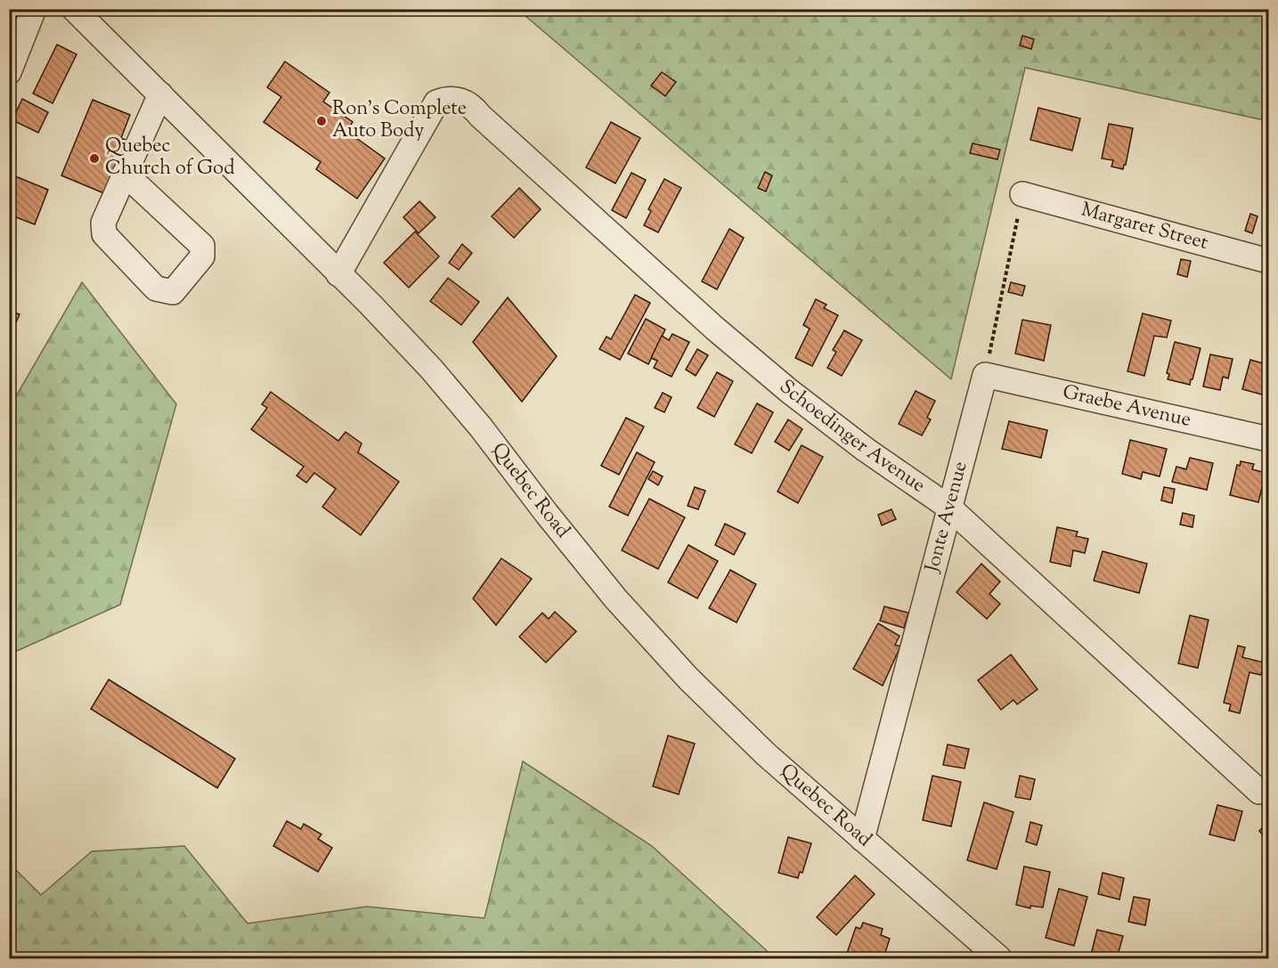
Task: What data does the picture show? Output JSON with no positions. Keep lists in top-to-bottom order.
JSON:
{
  "streets": {
    "street": [
      "Margaret Street",
      "Graebe Avenue",
      "Schoedinger Avenue",
      "Quebec Road",
      "Jonte Avenue"
    ]
  },
  "crossings": [
    ["Graebe Avenue", "Jonte Avenue"],
    ["Schoedinger Avenue", "Quebec Road"],
    ["Schoedinger Avenue", "Jonte Avenue"],
    ["Quebec Road", "Jonte Avenue"]
  ],
  "places": ["Ron’s Complete Auto Body", "Quebec Church of God"]
}
